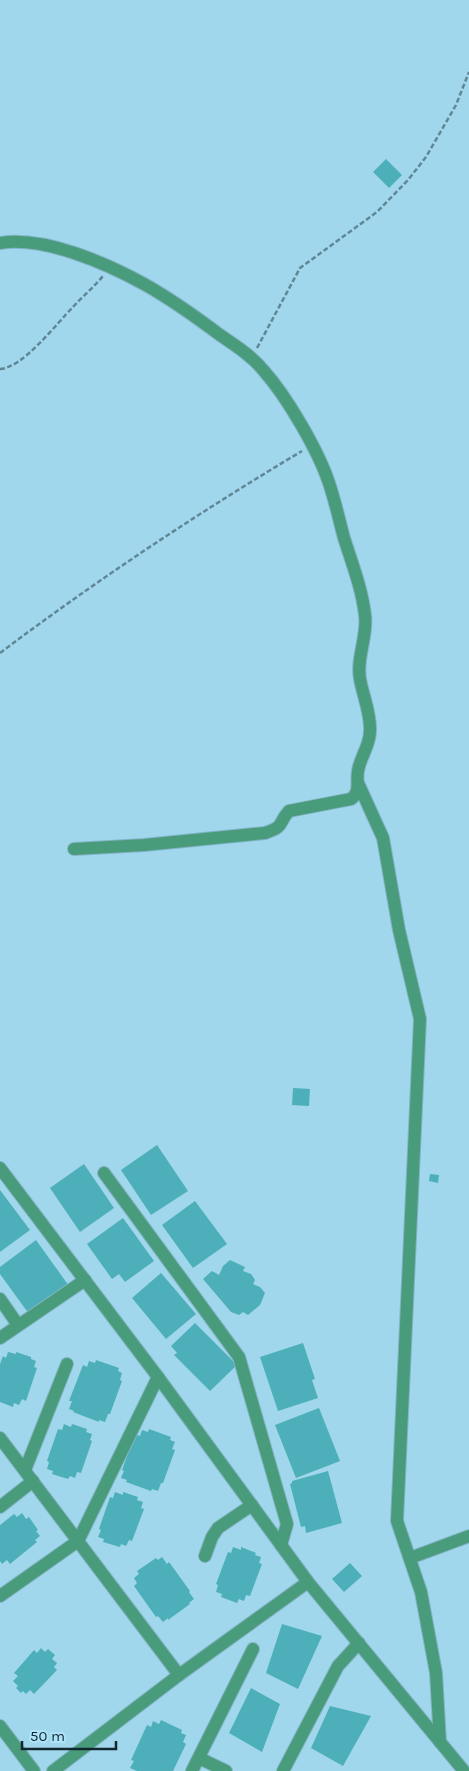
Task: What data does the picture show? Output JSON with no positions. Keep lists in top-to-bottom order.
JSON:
{
  "scale_bar": "50 m"
}
